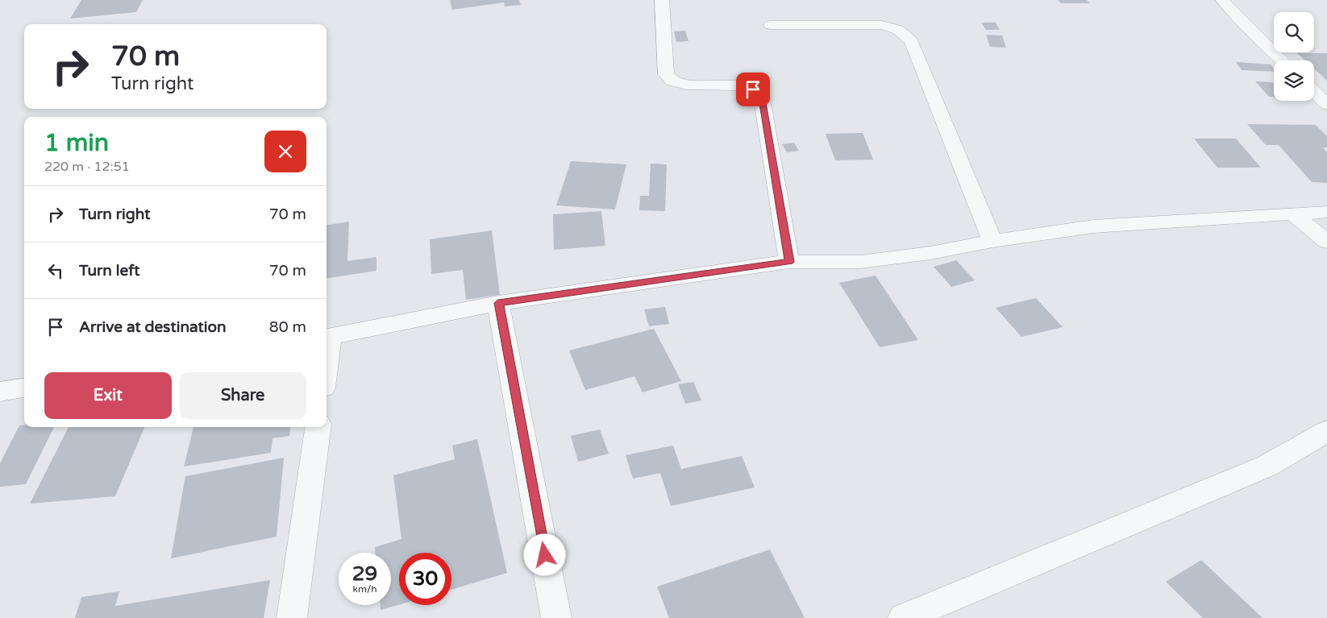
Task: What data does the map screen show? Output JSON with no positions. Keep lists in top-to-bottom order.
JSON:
{
  "page": {
    "turn": ["70 m", "Turn right"],
    "heading": ["1 min", "220 m · 12:51"],
    "list": [
      {
        "name": "Turn right",
        "value": "70 m"
      },
      {
        "name": "Turn left",
        "value": "70 m"
      },
      {
        "name": "Arrive at destination",
        "value": "80 m"
      }
    ],
    "buttons": ["Exit", "Share"],
    "speed": "29 km/h",
    "limit": "30"
  }
}
